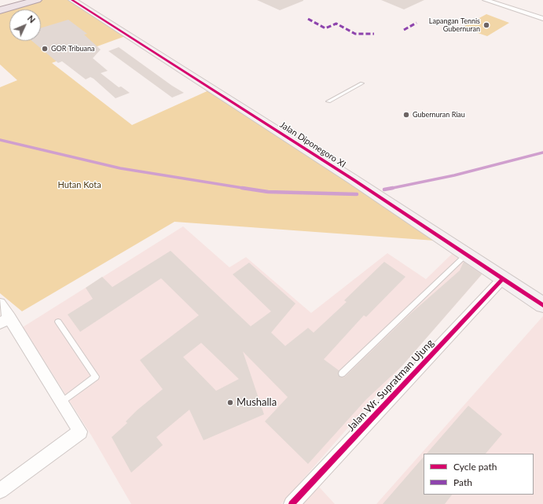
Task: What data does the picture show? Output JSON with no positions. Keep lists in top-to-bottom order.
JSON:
{
  "streets": {
    "street": ["Jalan Diponegoro XI", "Jalan Wr. Supratman Ujung"]
  },
  "crossings": [
    ["Jalan Diponegoro XI", "Jalan Wr. Supratman Ujung"]
  ],
  "parks": ["Hutan Kota"],
  "places": [
    "Lapangan Tennis Gubernuran",
    "GOR Tribuana",
    "Gubernuran Riau",
    "Mushalla"
  ],
  "legend": ["Cycle path", "Path"],
  "north": "top right"
}
